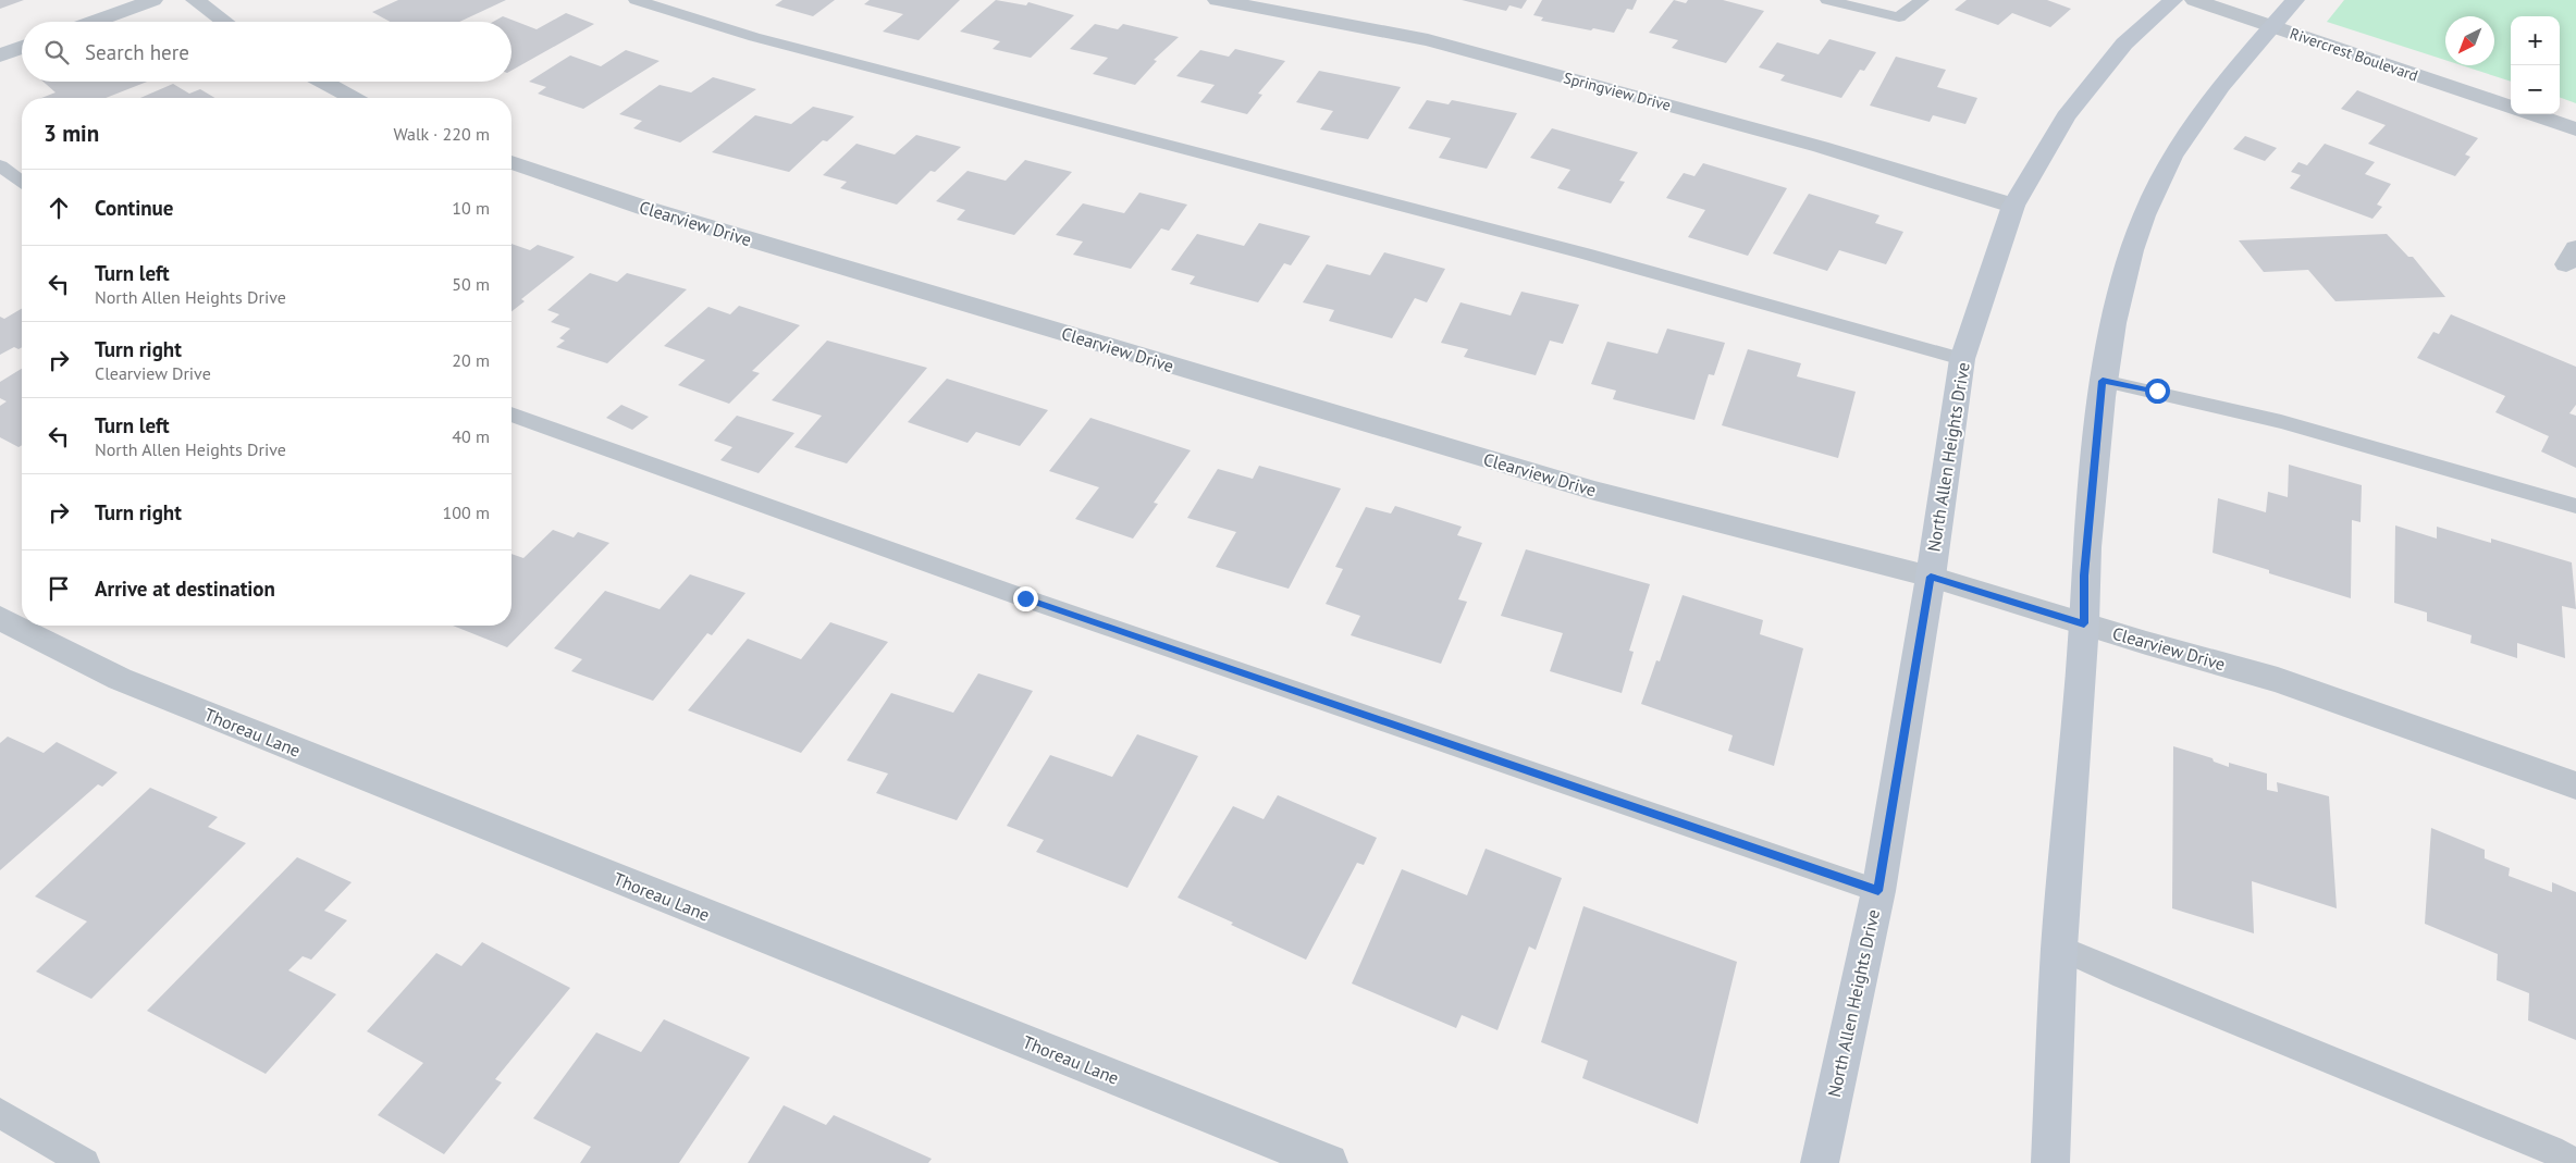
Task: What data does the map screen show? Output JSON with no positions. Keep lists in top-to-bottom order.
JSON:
{
  "streets": {
    "main road": ["North Allen Heights Drive"],
    "street": [
      "Rivercrest Boulevard",
      "Springview Drive",
      "Clearview Drive",
      "Thoreau Lane"
    ]
  },
  "crossings": [
    ["Springview Drive", "North Allen Heights Drive"],
    ["Clearview Drive", "North Allen Heights Drive"]
  ],
  "north": "bottom left",
  "page": {
    "map_buttons": ["+", "−"],
    "search": "Search here",
    "heading": ["3 min", "Walk · 220 m"],
    "list": [
      ["Continue", "10 m"],
      ["Turn left", "North Allen Heights Drive", "50 m"],
      ["Turn right", "Clearview Drive", "20 m"],
      ["Turn left", "North Allen Heights Drive", "40 m"],
      ["Turn right", "100 m"],
      "Arrive at destination"
    ]
  }
}
